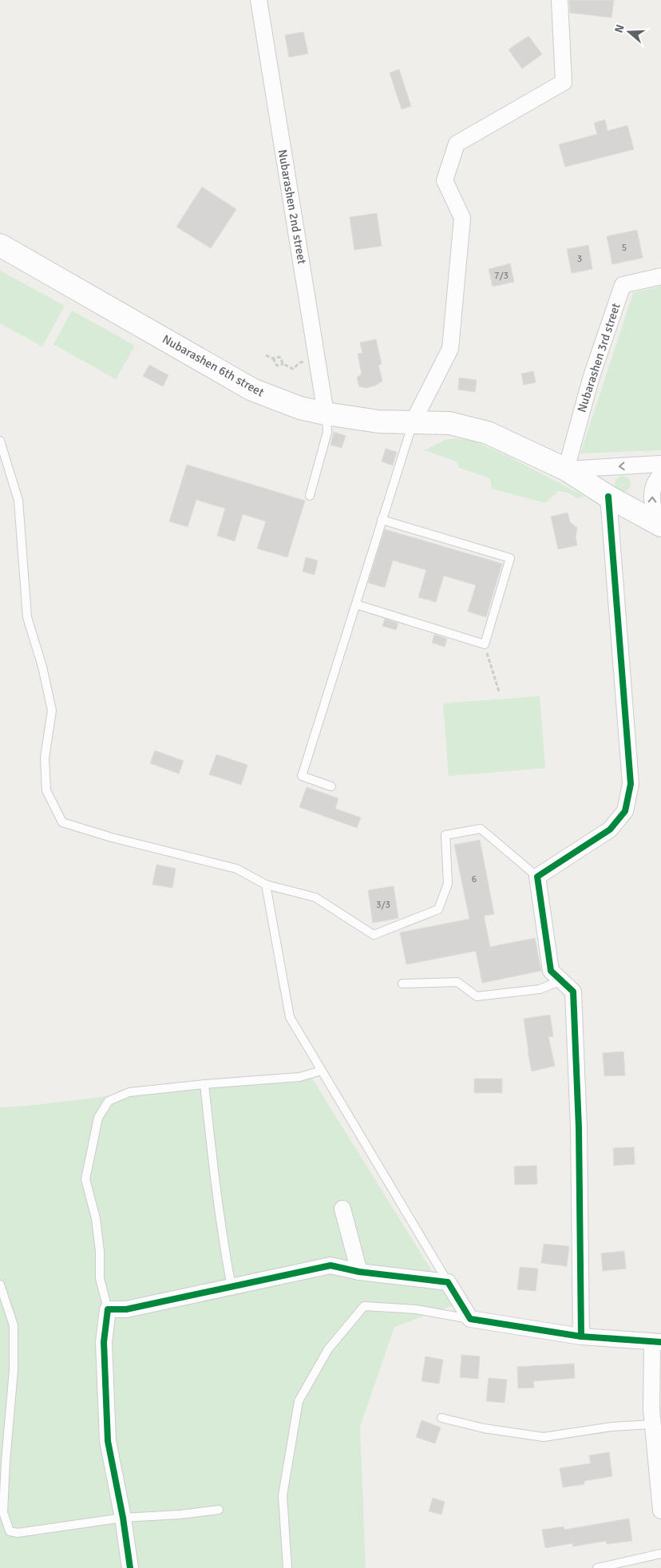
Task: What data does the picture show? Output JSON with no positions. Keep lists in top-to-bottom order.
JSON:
{
  "streets": {
    "main road": ["Nubarashen 6th street"],
    "street": ["Nubarashen 2nd street", "Nubarashen 3rd street"]
  },
  "crossings": [
    ["Nubarashen 2nd street", "Nubarashen 6th street"],
    ["Nubarashen 3rd street", "Nubarashen 6th street"]
  ],
  "house_numbers": [
    "5",
    "3",
    "7/3",
    "6",
    "3/3"
  ],
  "north": "left"
}
